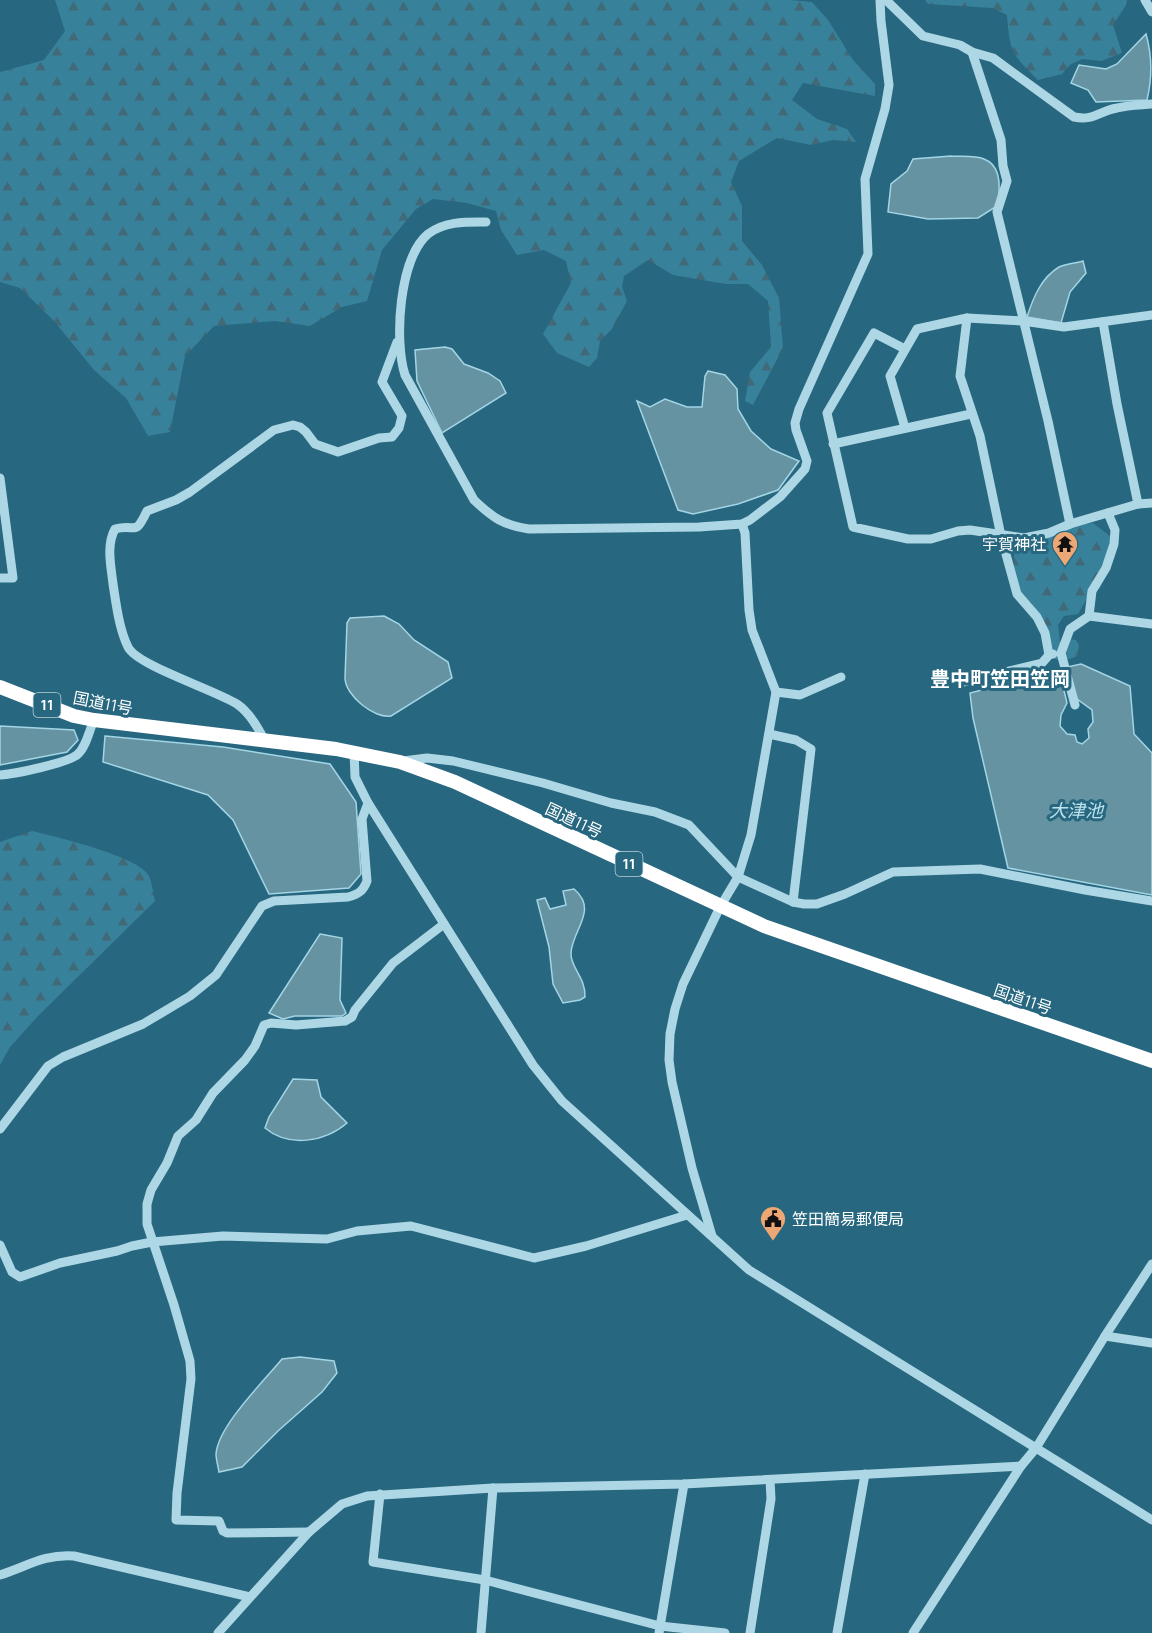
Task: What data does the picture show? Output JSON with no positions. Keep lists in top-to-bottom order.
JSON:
{
  "streets": {
    "highway": ["国道11号", "11"]
  },
  "districts": ["豊中町笠田笠岡"],
  "water": ["大津池"],
  "places": {
    "temple": ["宇賀神社"],
    "public building": ["笠田簡易郵便局"]
  }
}
